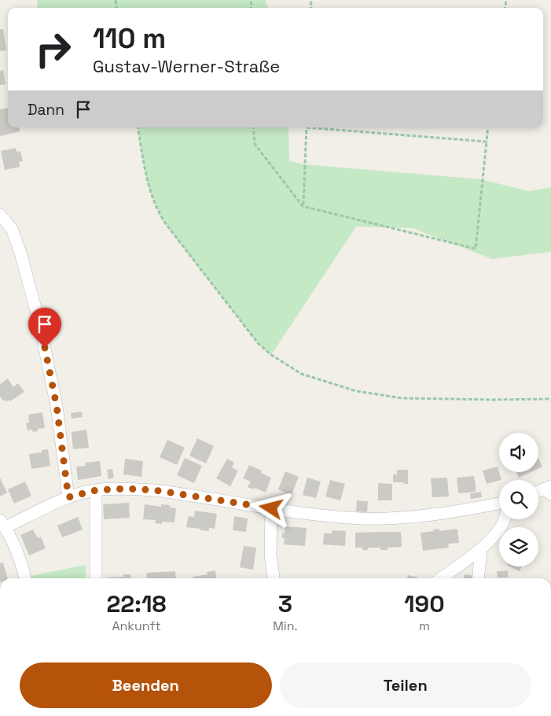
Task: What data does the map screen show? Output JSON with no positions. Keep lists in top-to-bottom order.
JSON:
{
  "page": {
    "turn": ["110 m", "Gustav-Werner-Straße"],
    "then": "Dann",
    "eta": [
      "22:18",
      "Ankunft",
      "3",
      "Min.",
      "190",
      "m"
    ],
    "buttons": ["Beenden", "Teilen"]
  }
}
